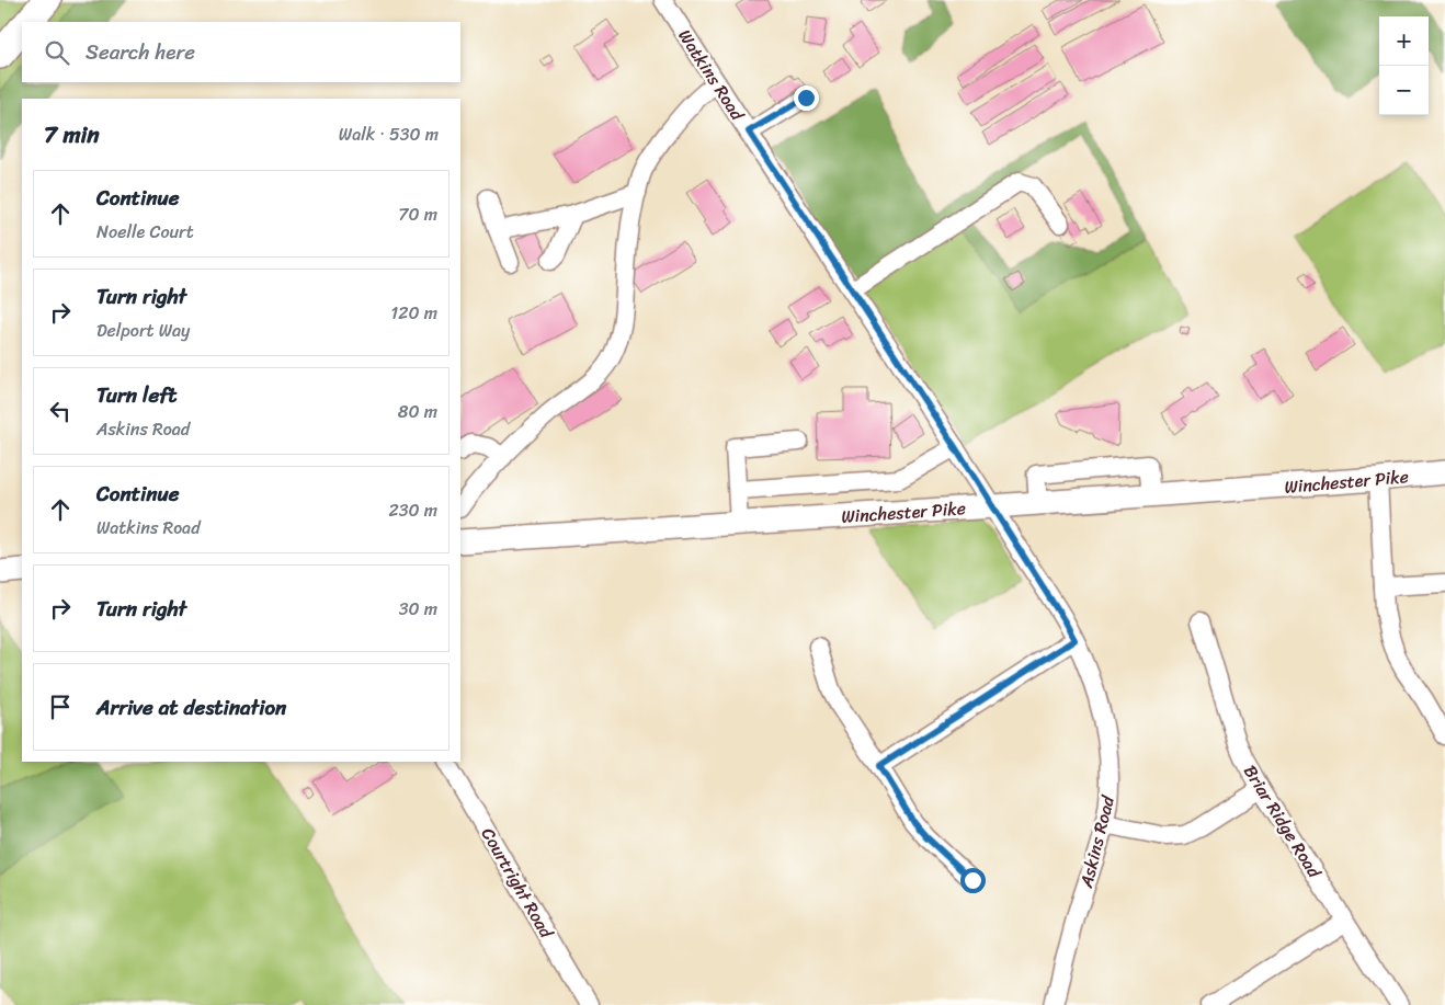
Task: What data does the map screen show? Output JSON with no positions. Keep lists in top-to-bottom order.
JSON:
{
  "streets": {
    "main road": ["Winchester Pike"],
    "street": [
      "Watkins Road",
      "Briar Ridge Road",
      "Askins Road",
      "Courtright Road"
    ]
  },
  "crossings": [
    ["Watkins Road", "Winchester Pike"],
    ["Watkins Road", "Askins Road"],
    ["Winchester Pike", "Askins Road"]
  ],
  "page": {
    "map_buttons": ["+", "−"],
    "search": "Search here",
    "heading": ["7 min", "Walk · 530 m"],
    "list": [
      ["Continue", "Noelle Court", "70 m"],
      ["Turn right", "Delport Way", "120 m"],
      ["Turn left", "Askins Road", "80 m"],
      ["Continue", "Watkins Road", "230 m"],
      ["Turn right", "30 m"],
      "Arrive at destination"
    ]
  }
}
